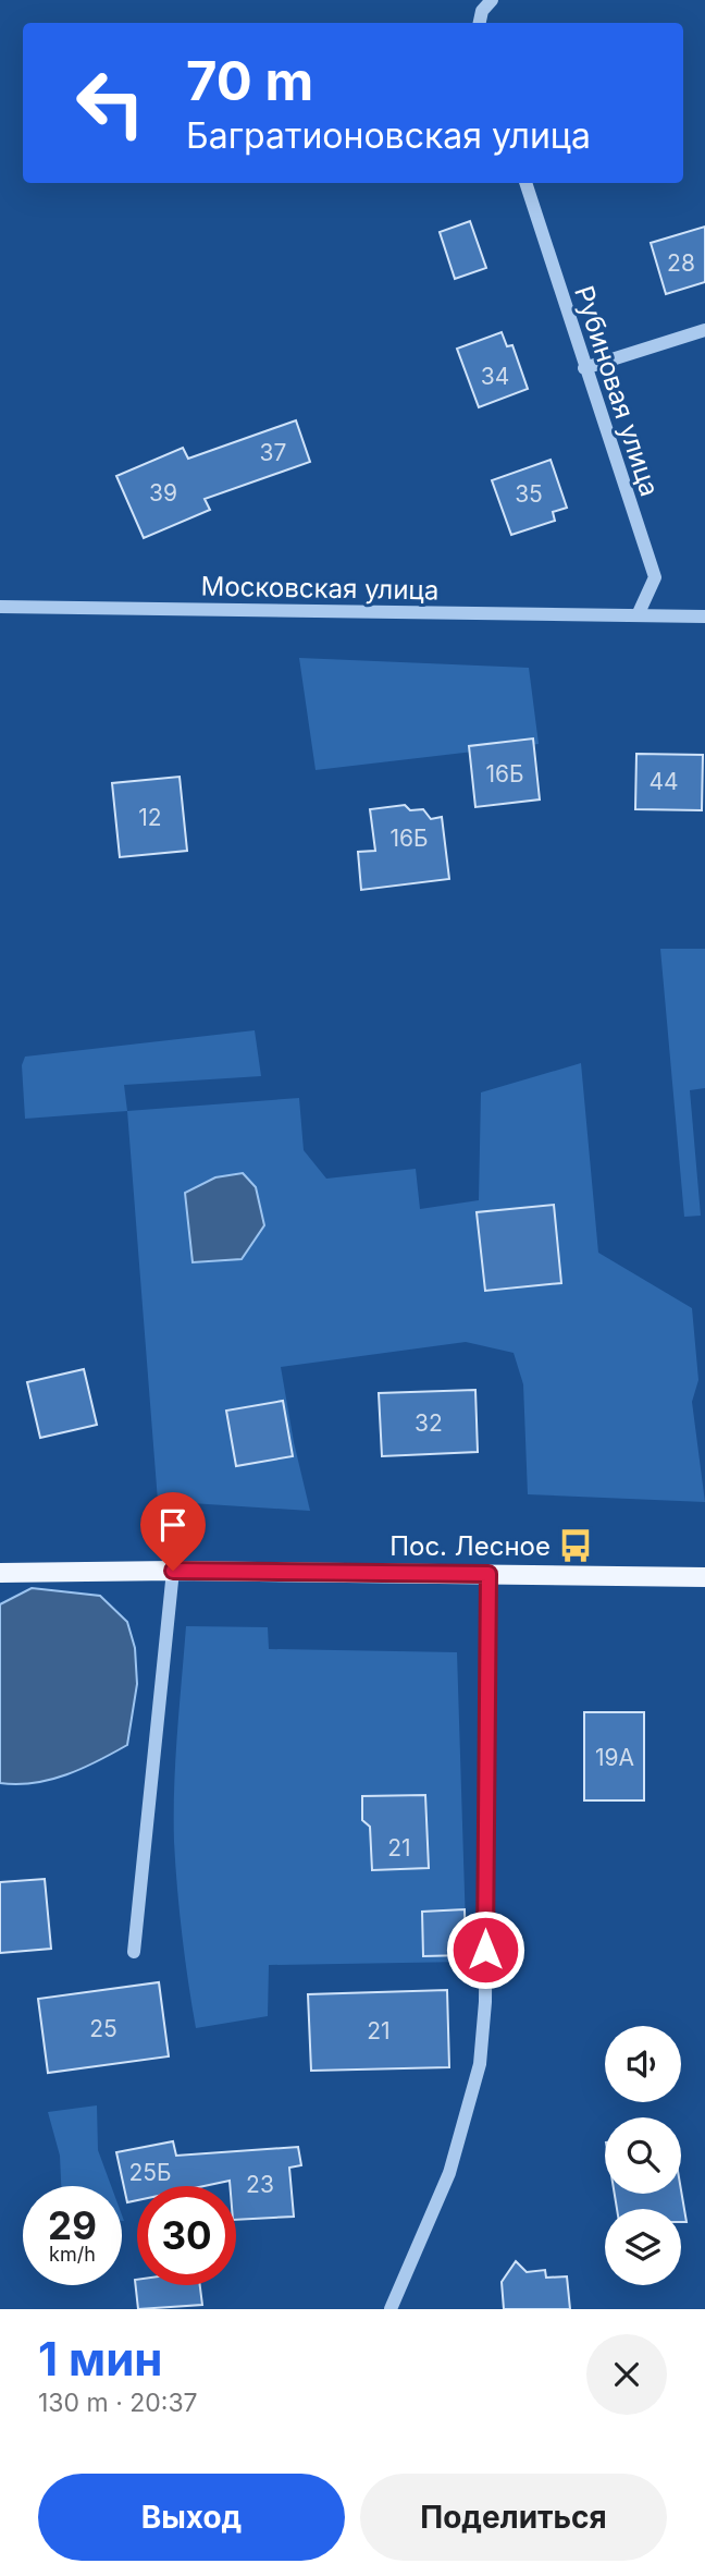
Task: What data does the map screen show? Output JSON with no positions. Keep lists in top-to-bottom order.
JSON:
{
  "streets": {
    "street": ["Рубиновая улица", "Московская улица"]
  },
  "crossings": [
    ["Рубиновая улица", "Московская улица"]
  ],
  "places": {
    "bus stop": ["Пос. Лесное"]
  },
  "house_numbers": [
    "28",
    "34",
    "37",
    "39",
    "35",
    "16Б",
    "44",
    "12",
    "16Б",
    "32",
    "19А",
    "21",
    "25",
    "21",
    "25Б",
    "23"
  ],
  "page": {
    "turn": ["70 m", "Багратионовская улица"],
    "speed": "29 km/h",
    "limit": "30",
    "heading": ["1 мин", "130 m · 20:37"],
    "buttons": ["Выход", "Поделиться"]
  }
}
